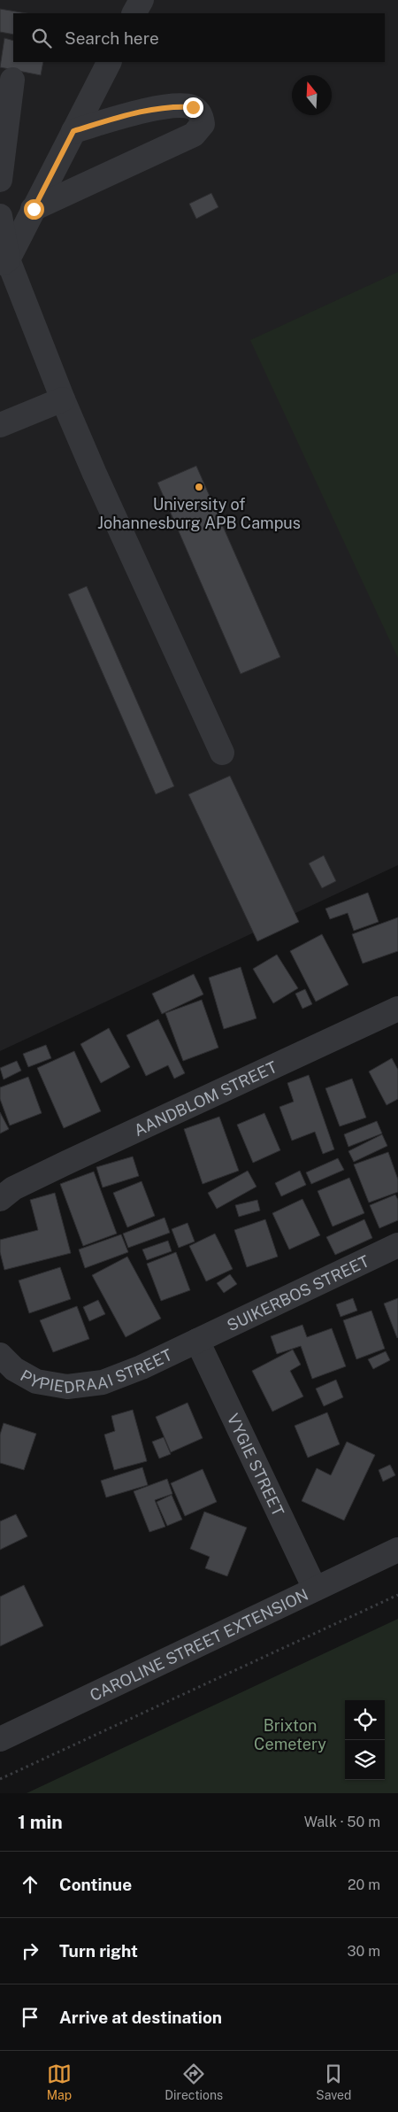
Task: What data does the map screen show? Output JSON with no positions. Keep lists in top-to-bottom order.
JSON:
{
  "streets": {
    "street": [
      "AANDBLOM STREET",
      "SUIKERBOS STREET",
      "PYPIEDRAAI STREET",
      "VYGIE STREET",
      "CAROLINE STREET EXTENSION"
    ]
  },
  "crossings": [
    ["SUIKERBOS STREET", "PYPIEDRAAI STREET"],
    ["SUIKERBOS STREET", "VYGIE STREET"],
    ["PYPIEDRAAI STREET", "VYGIE STREET"],
    ["VYGIE STREET", "CAROLINE STREET EXTENSION"]
  ],
  "parks": ["Brixton Cemetery"],
  "places": ["University of Johannesburg APB Campus"],
  "north": "top",
  "page": {
    "search": "Search here",
    "heading": ["1 min", "Walk · 50 m"],
    "list": [
      ["Continue", "20 m"],
      ["Turn right", "30 m"],
      "Arrive at destination"
    ],
    "nav": ["Map", "Directions", "Saved"]
  }
}
